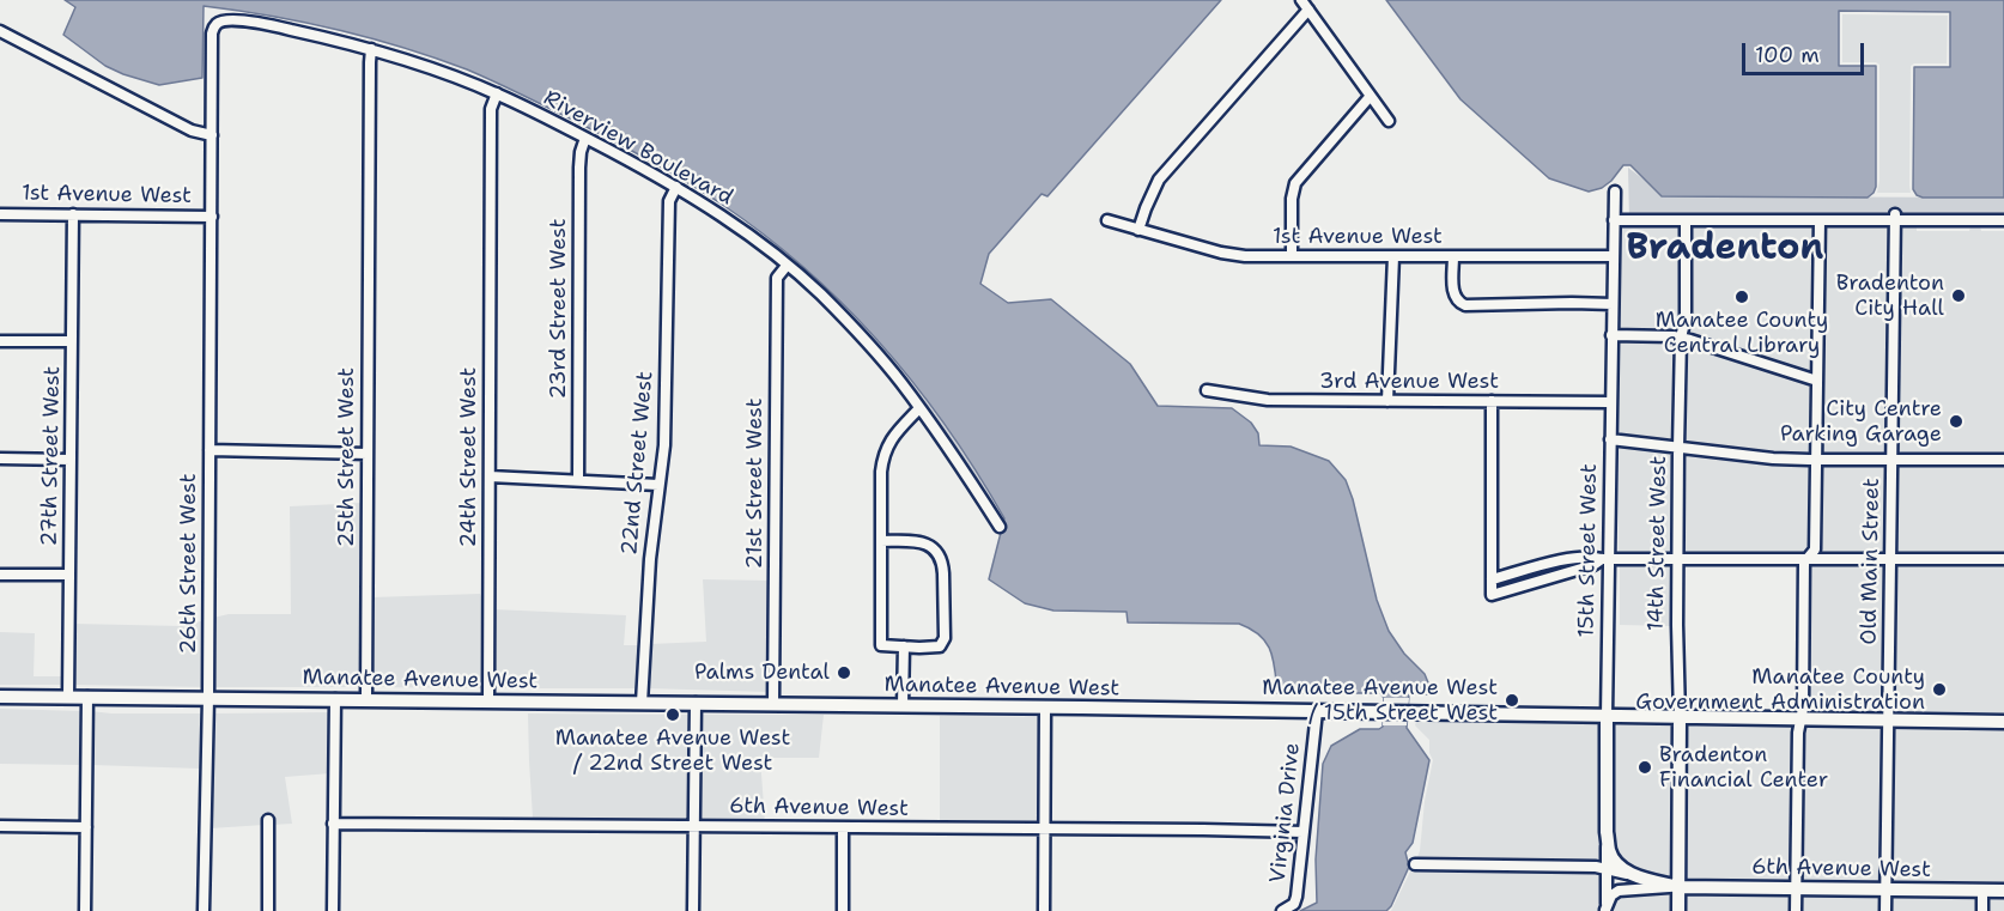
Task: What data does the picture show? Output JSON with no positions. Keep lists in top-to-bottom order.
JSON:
{
  "streets": {
    "main road": [
      "14th Street West",
      "15th Street West",
      "Manatee Avenue West",
      "6th Avenue West"
    ],
    "street": [
      "Riverview Boulevard",
      "1st Avenue West",
      "23rd Street West",
      "3rd Avenue West",
      "27th Street West",
      "25th Street West",
      "24th Street West",
      "22nd Street West",
      "21st Street West",
      "Old Main Street",
      "26th Street West",
      "Virginia Drive"
    ]
  },
  "crossings": [
    ["Riverview Boulevard", "23rd Street West"],
    ["Riverview Boulevard", "25th Street West"],
    ["Riverview Boulevard", "24th Street West"],
    ["Riverview Boulevard", "22nd Street West"],
    ["Riverview Boulevard", "21st Street West"],
    ["Riverview Boulevard", "26th Street West"],
    ["1st Avenue West", "27th Street West"],
    ["1st Avenue West", "15th Street West"],
    ["1st Avenue West", "26th Street West"],
    ["3rd Avenue West", "15th Street West"],
    ["27th Street West", "Manatee Avenue West"],
    ["25th Street West", "Manatee Avenue West"],
    ["24th Street West", "Manatee Avenue West"],
    ["22nd Street West", "Manatee Avenue West"],
    ["21st Street West", "Manatee Avenue West"],
    ["14th Street West", "Manatee Avenue West"],
    ["14th Street West", "6th Avenue West"],
    ["15th Street West", "Manatee Avenue West"],
    ["15th Street West", "6th Avenue West"],
    ["Old Main Street", "Manatee Avenue West"],
    ["Old Main Street", "6th Avenue West"],
    ["26th Street West", "Manatee Avenue West"],
    ["Manatee Avenue West", "Virginia Drive"],
    ["6th Avenue West", "Virginia Drive"]
  ],
  "districts": ["Bradenton"],
  "places": [
    "Bradenton City Hall",
    "Manatee County Central Library",
    "City Centre Parking Garage",
    "Palms Dental",
    "Manatee County Government Administration",
    "Manatee Avenue West / 15th Street West",
    "Manatee Avenue West / 22nd Street West",
    "Bradenton Financial Center"
  ],
  "scale_bar": "100 m"
}
